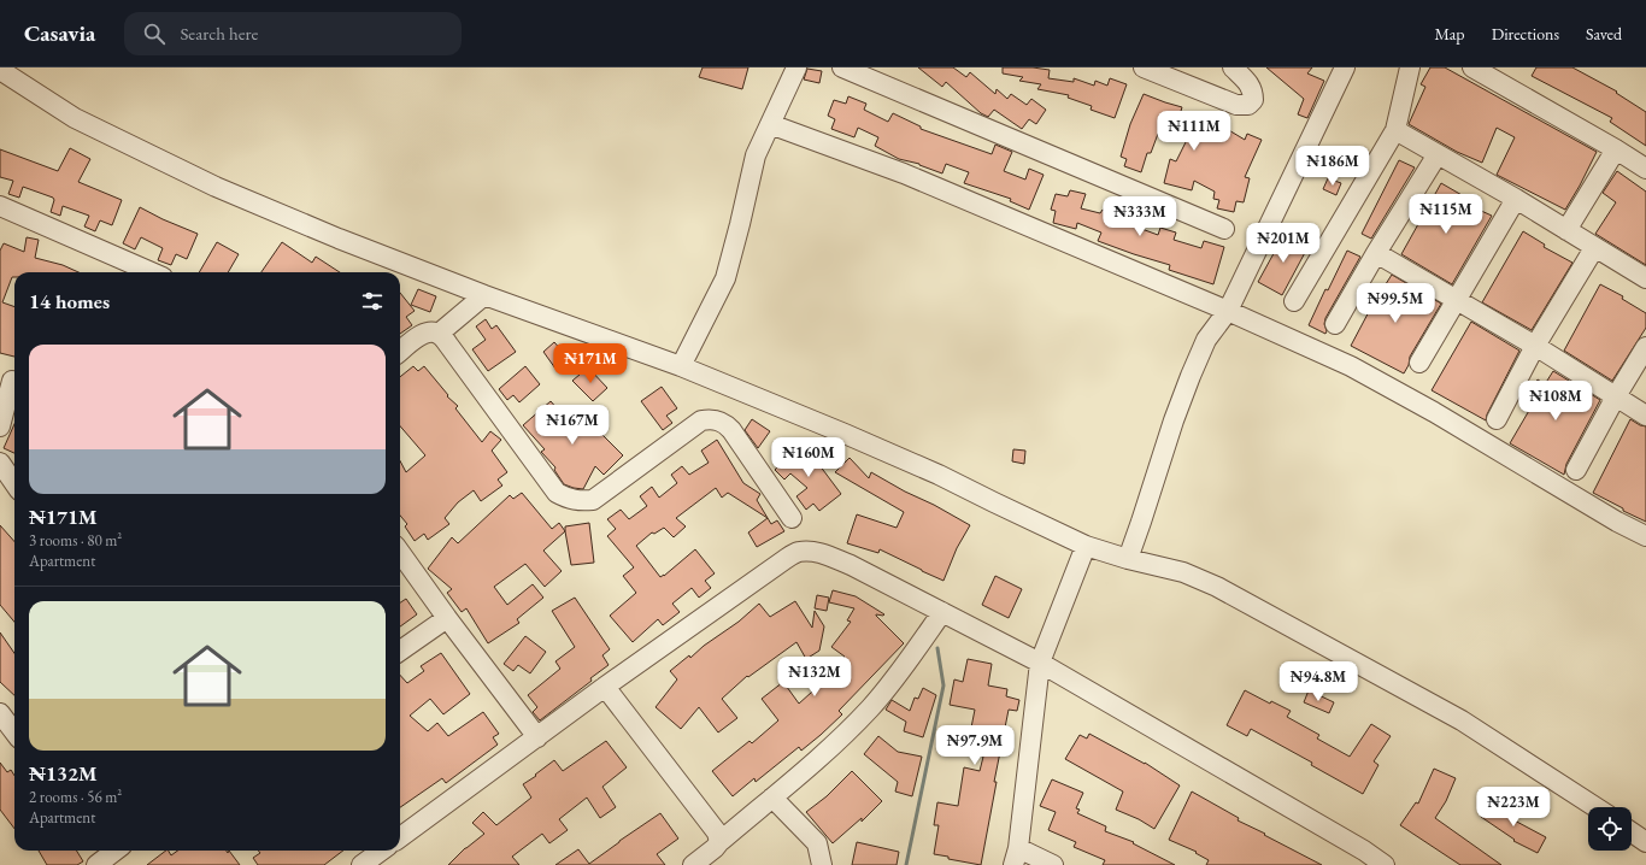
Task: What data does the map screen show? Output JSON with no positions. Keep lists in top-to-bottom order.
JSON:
{
  "page": {
    "header": "Casavia",
    "search": "Search here",
    "nav": ["Map", "Directions", "Saved"],
    "price": [
      "₦111M",
      "₦186M",
      "₦115M",
      "₦333M",
      "₦201M",
      "₦99.5M",
      "₦171M",
      "₦108M",
      "₦167M",
      "₦160M",
      "₦132M",
      "₦94.8M",
      "₦97.9M",
      "₦223M"
    ],
    "heading": "14 homes",
    "list": [
      {
        "name": "₦171M",
        "note": "3 rooms · 80 m² · Apartment"
      },
      {
        "name": "₦132M",
        "note": "2 rooms · 56 m² · Apartment"
      }
    ]
  }
}
